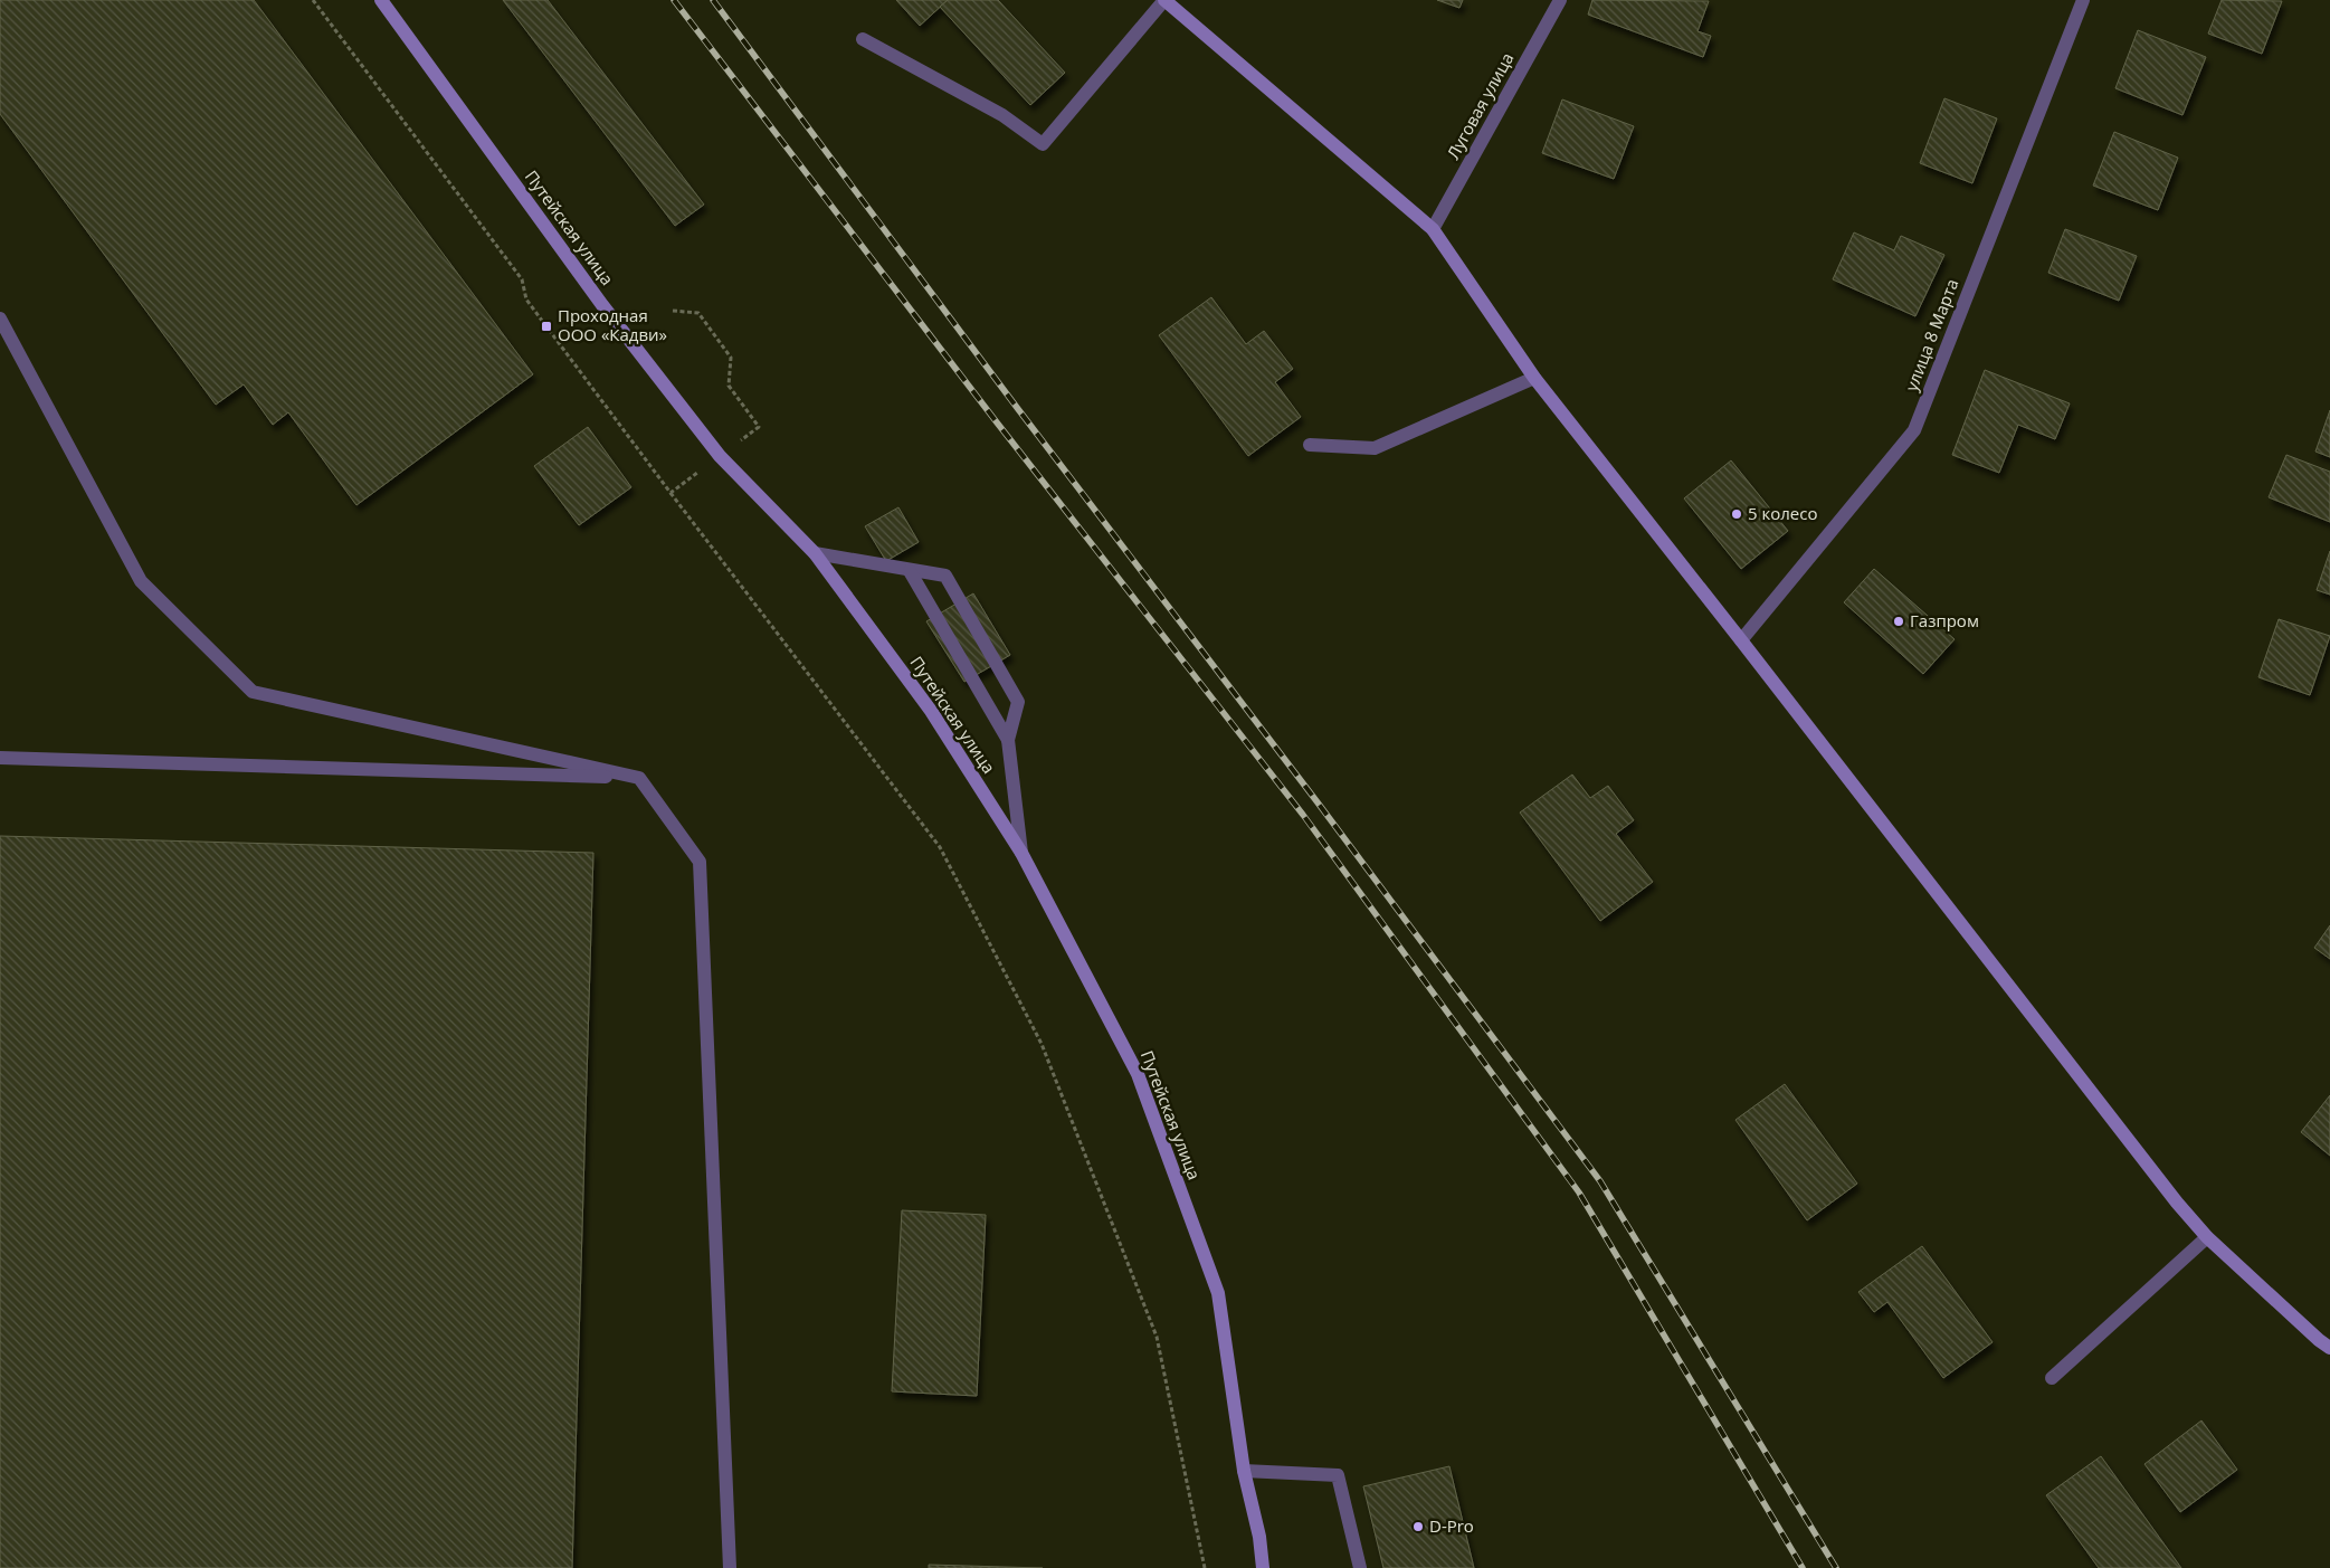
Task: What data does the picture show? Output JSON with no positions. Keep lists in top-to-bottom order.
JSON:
{
  "streets": {
    "main road": ["Путейская улица"],
    "street": ["Луговая улица", "улица 8 Марта"]
  },
  "places": {
    "transit": ["Проходная ООО «Кадви»"],
    "other": ["5 колесо", "Газпром", "D-Pro"]
  }
}
